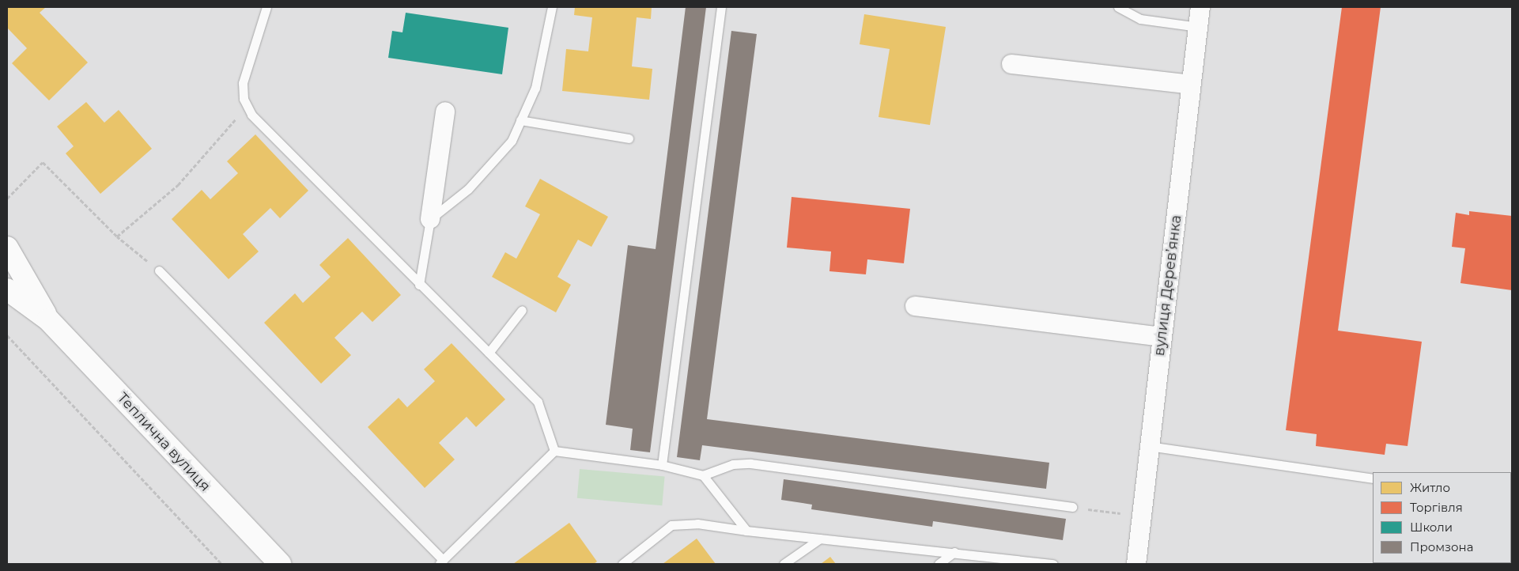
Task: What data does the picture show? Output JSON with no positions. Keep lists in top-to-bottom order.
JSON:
{
  "streets": {
    "main road": ["Теплична вулиця"],
    "street": ["вулиця Деревʼянка"]
  },
  "legend": [
    "Житло",
    "Торгівля",
    "Школи",
    "Промзона"
  ]
}
